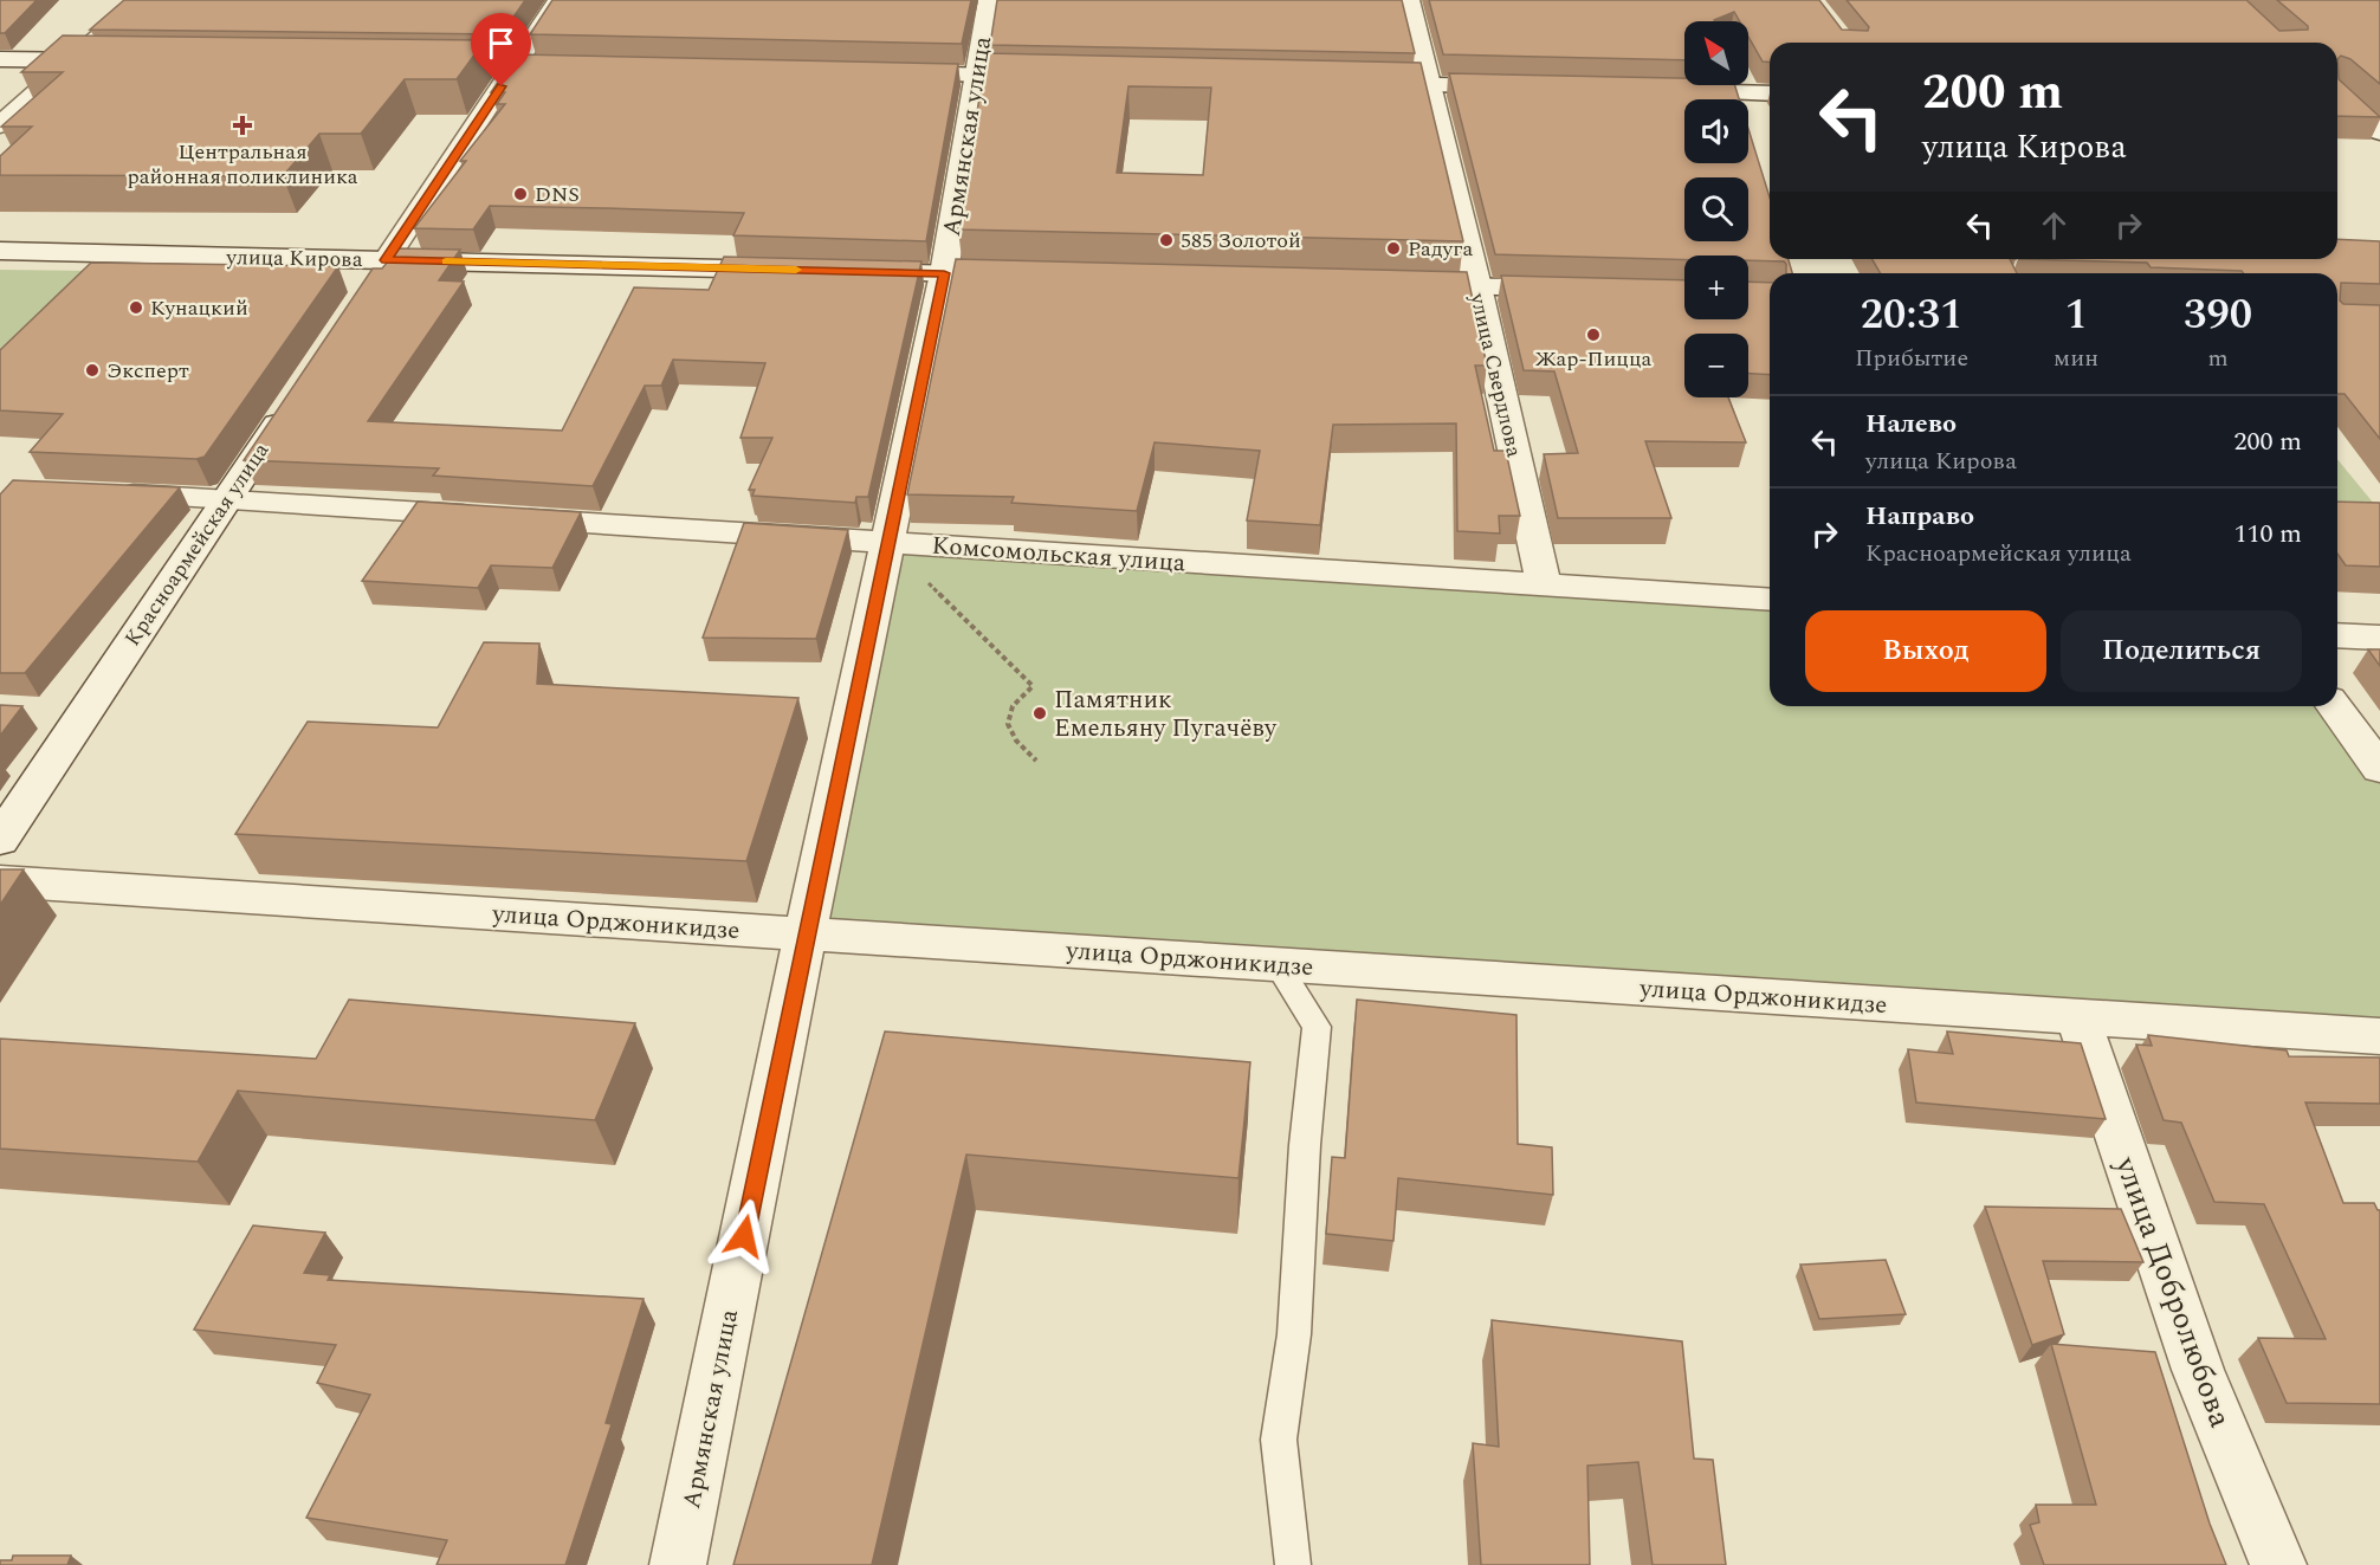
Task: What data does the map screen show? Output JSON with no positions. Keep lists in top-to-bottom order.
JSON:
{
  "streets": {
    "street": [
      "Армянская улица",
      "улица Кирова",
      "улица Свердлова",
      "Красноармейская улица",
      "Комсомольская улица",
      "улица Орджоникидзе",
      "улица Добролюбова"
    ]
  },
  "crossings": [
    ["Армянская улица", "Комсомольская улица"],
    ["Армянская улица", "улица Орджоникидзе"],
    ["улица Свердлова", "Комсомольская улица"],
    ["Красноармейская улица", "Комсомольская улица"],
    ["улица Орджоникидзе", "улица Добролюбова"]
  ],
  "places": {
    "health": ["Центральная районная поликлиника"],
    "other": [
      "DNS",
      "585 Золотой",
      "Радуга",
      "Кунацкий",
      "Жар-Пицца",
      "Эксперт",
      "Памятник Емельяну Пугачёву"
    ]
  },
  "north": "top left",
  "page": {
    "map_buttons": ["+", "−"],
    "turn": ["200 m", "улица Кирова"],
    "eta": [
      "20:31",
      "Прибытие",
      "1",
      "мин",
      "390",
      "m"
    ],
    "list": [
      {
        "name": "Налево",
        "note": "улица Кирова",
        "value": "200 m"
      },
      {
        "name": "Направо",
        "note": "Красноармейская улица",
        "value": "110 m"
      }
    ],
    "buttons": ["Выход", "Поделиться"]
  }
}
